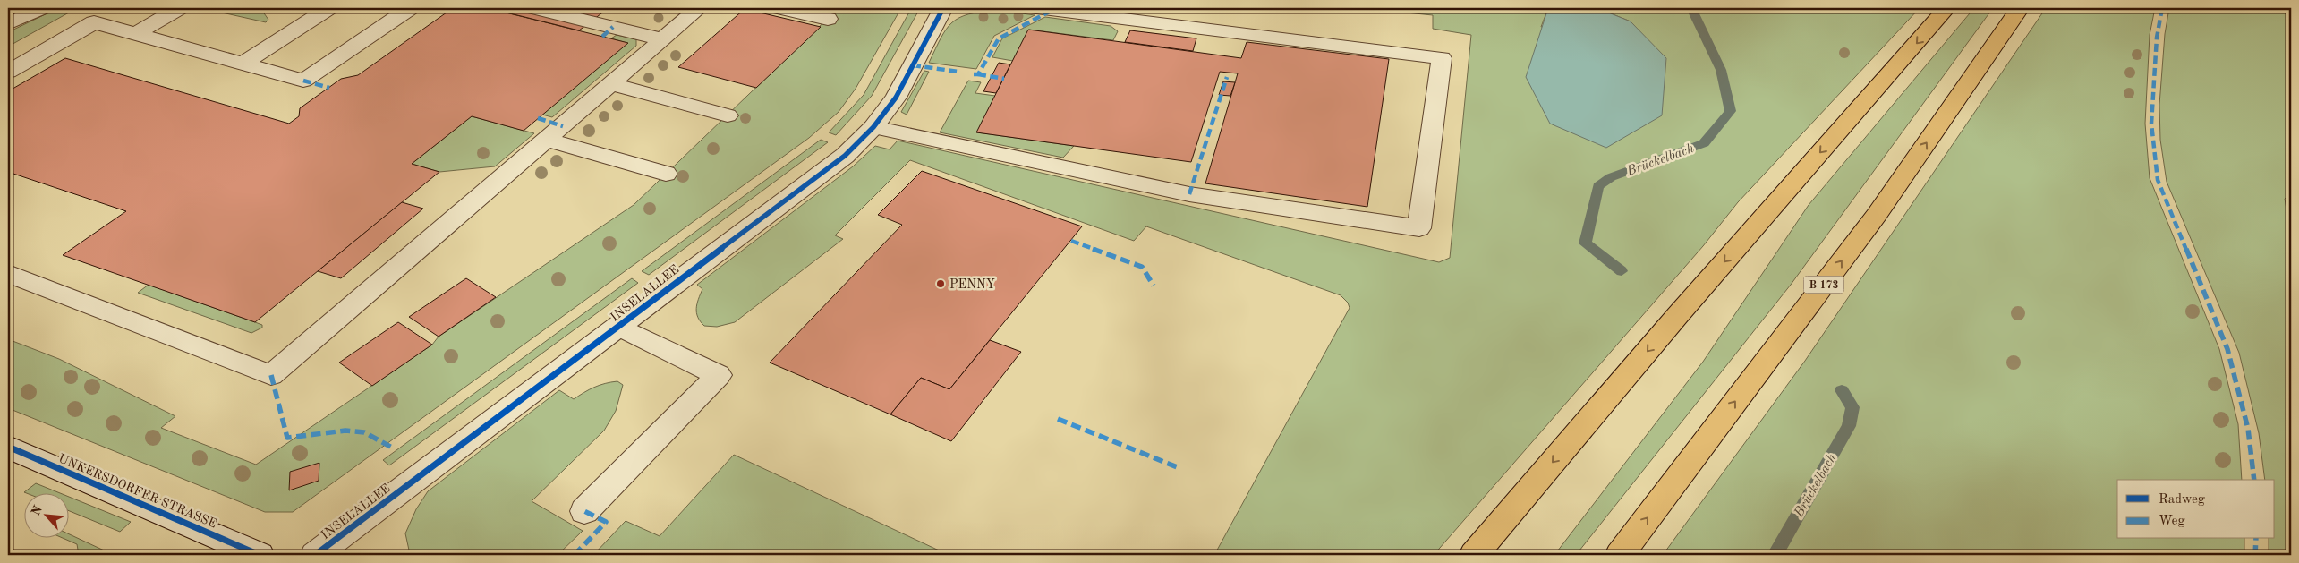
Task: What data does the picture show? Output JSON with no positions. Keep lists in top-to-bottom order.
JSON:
{
  "streets": {
    "main road": ["B 173"],
    "street": ["INSELALLEE", "UNKERSDORFER STRASSE"]
  },
  "water": ["Brückelbach"],
  "places": ["PENNY"],
  "legend": ["Radweg", "Weg"],
  "north": "top left"
}
